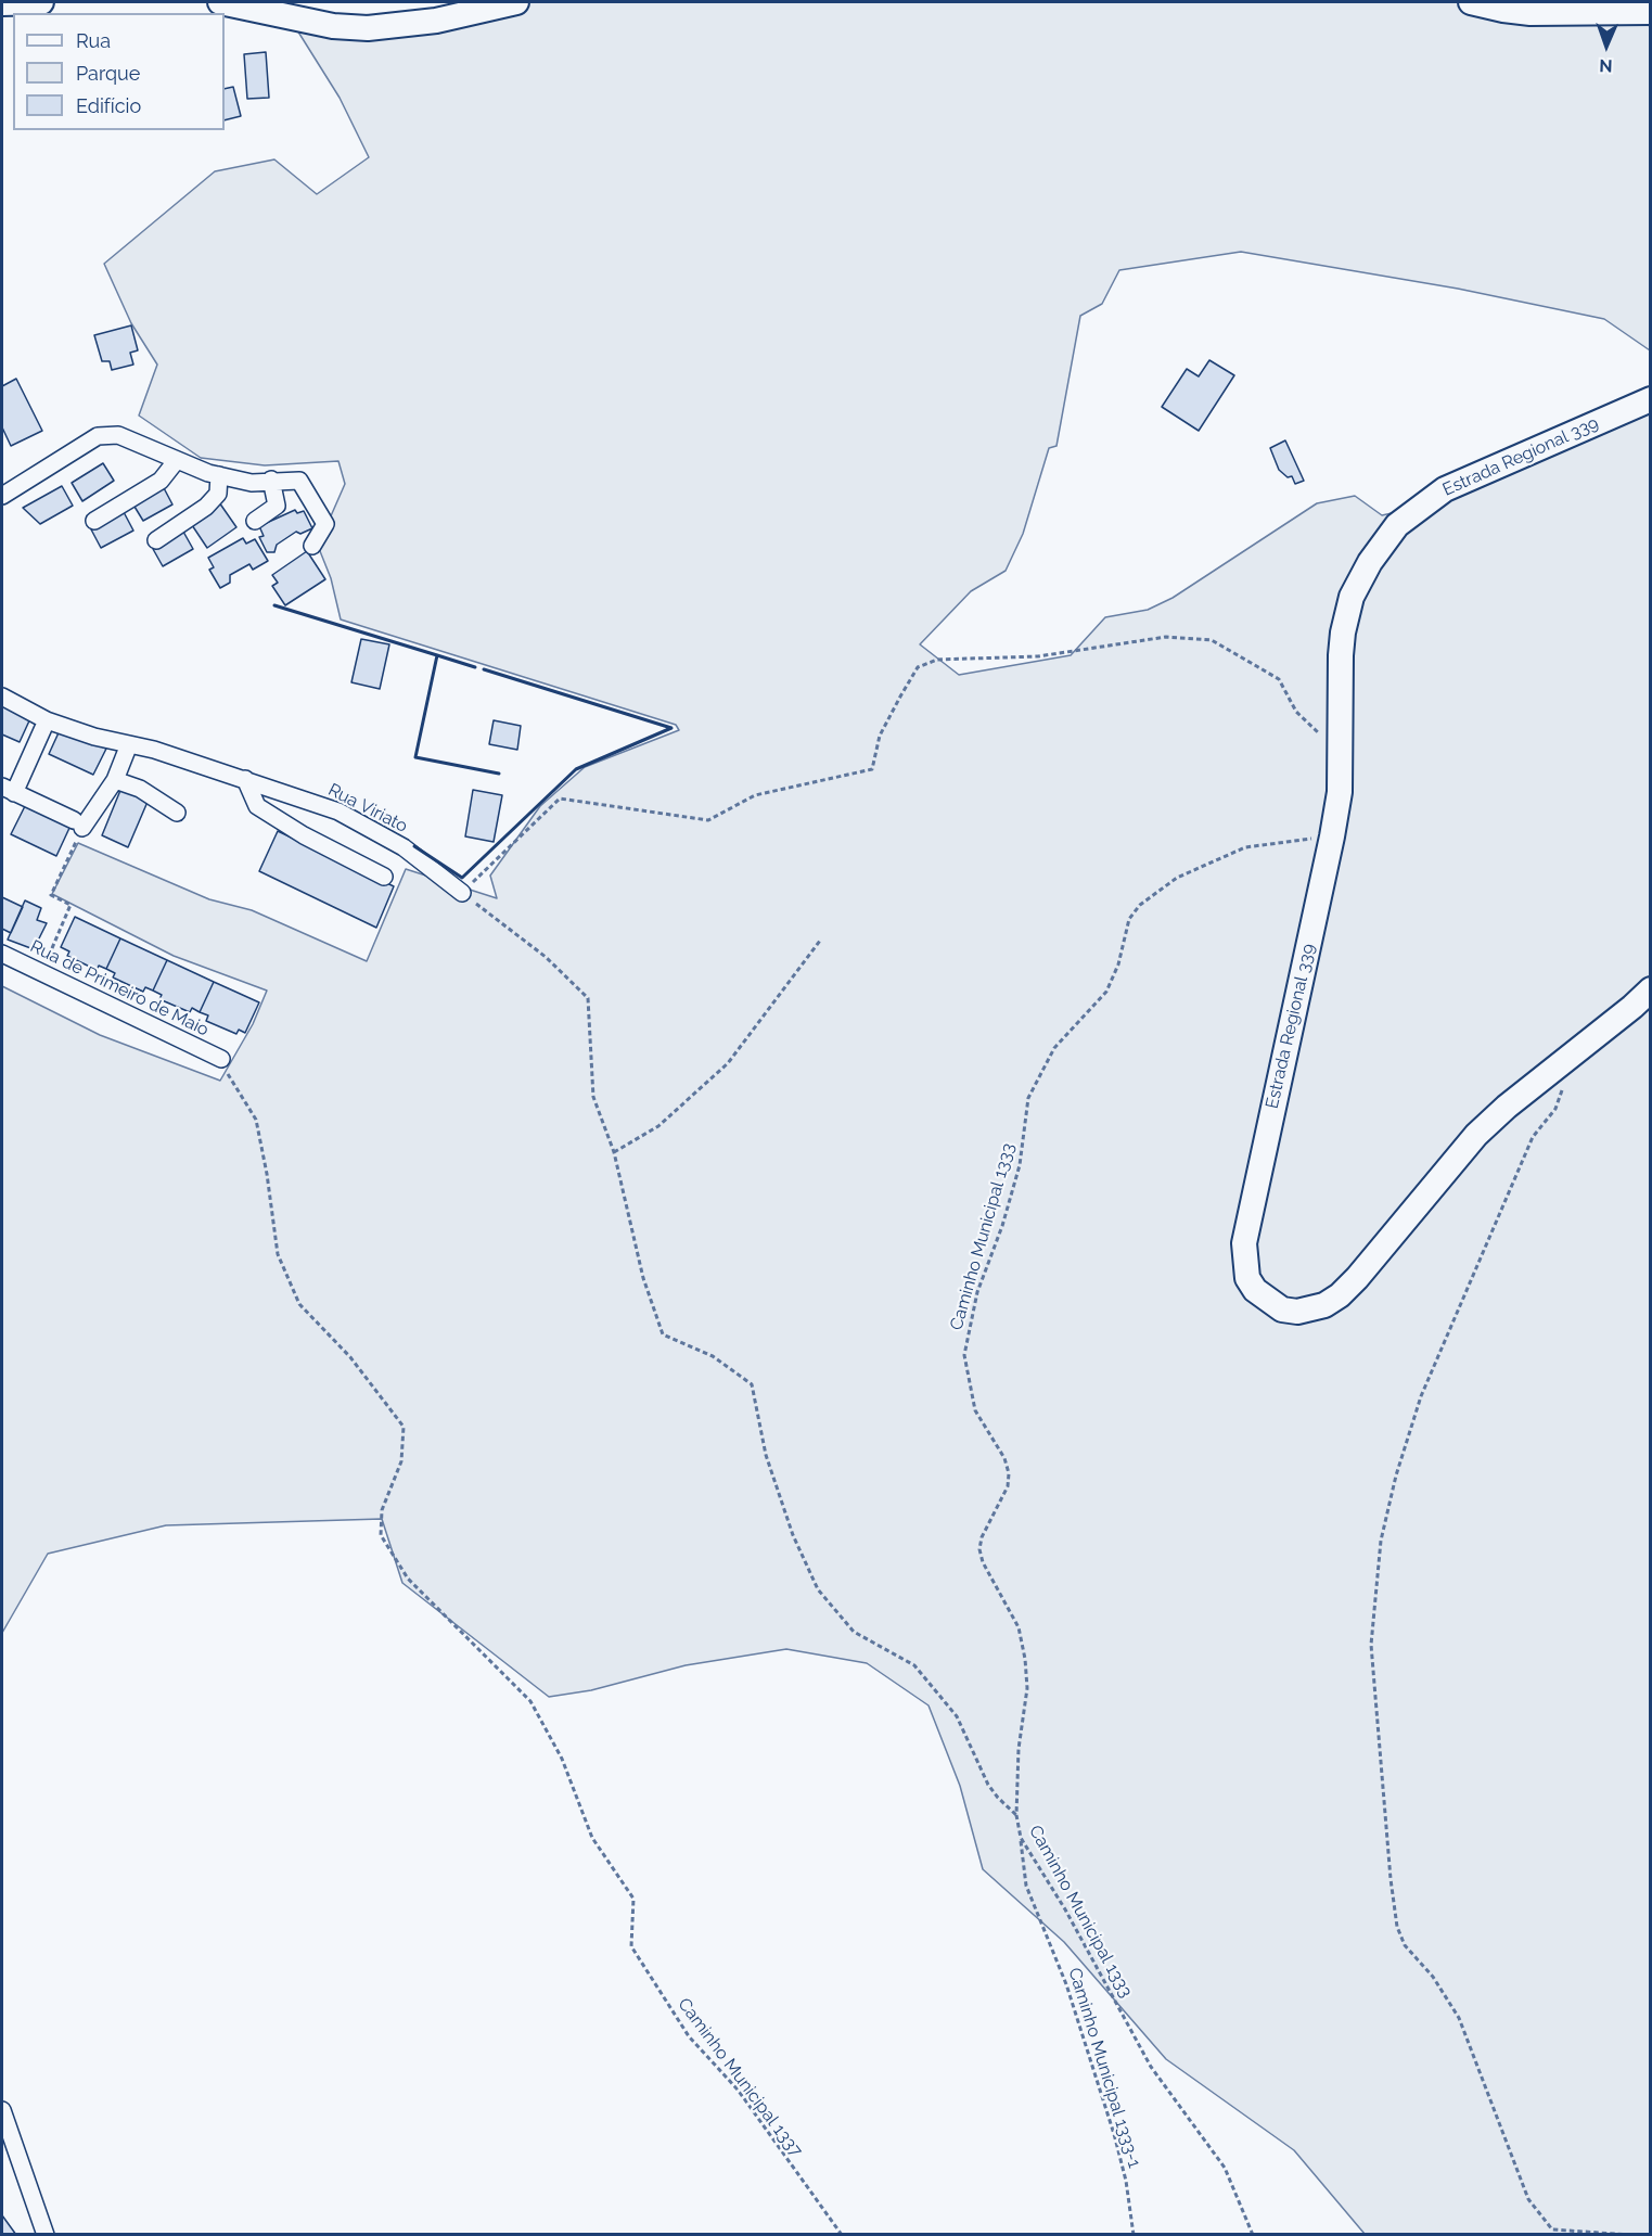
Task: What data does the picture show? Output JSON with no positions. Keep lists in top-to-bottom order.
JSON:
{
  "streets": {
    "main road": ["Estrada Regional 339"],
    "street": ["Rua Viriato", "Rua de Primeiro de Maio"],
    "path": ["Caminho Municipal 1333", "Caminho Municipal 1333-1", "Caminho Municipal 1337"]
  },
  "crossings": [
    ["Estrada Regional 339", "Caminho Municipal 1333"],
    ["Rua de Primeiro de Maio", "Caminho Municipal 1337"],
    ["Caminho Municipal 1333", "Caminho Municipal 1333-1"]
  ],
  "legend": ["Rua", "Parque", "Edifício"],
  "north": "bottom"
}
